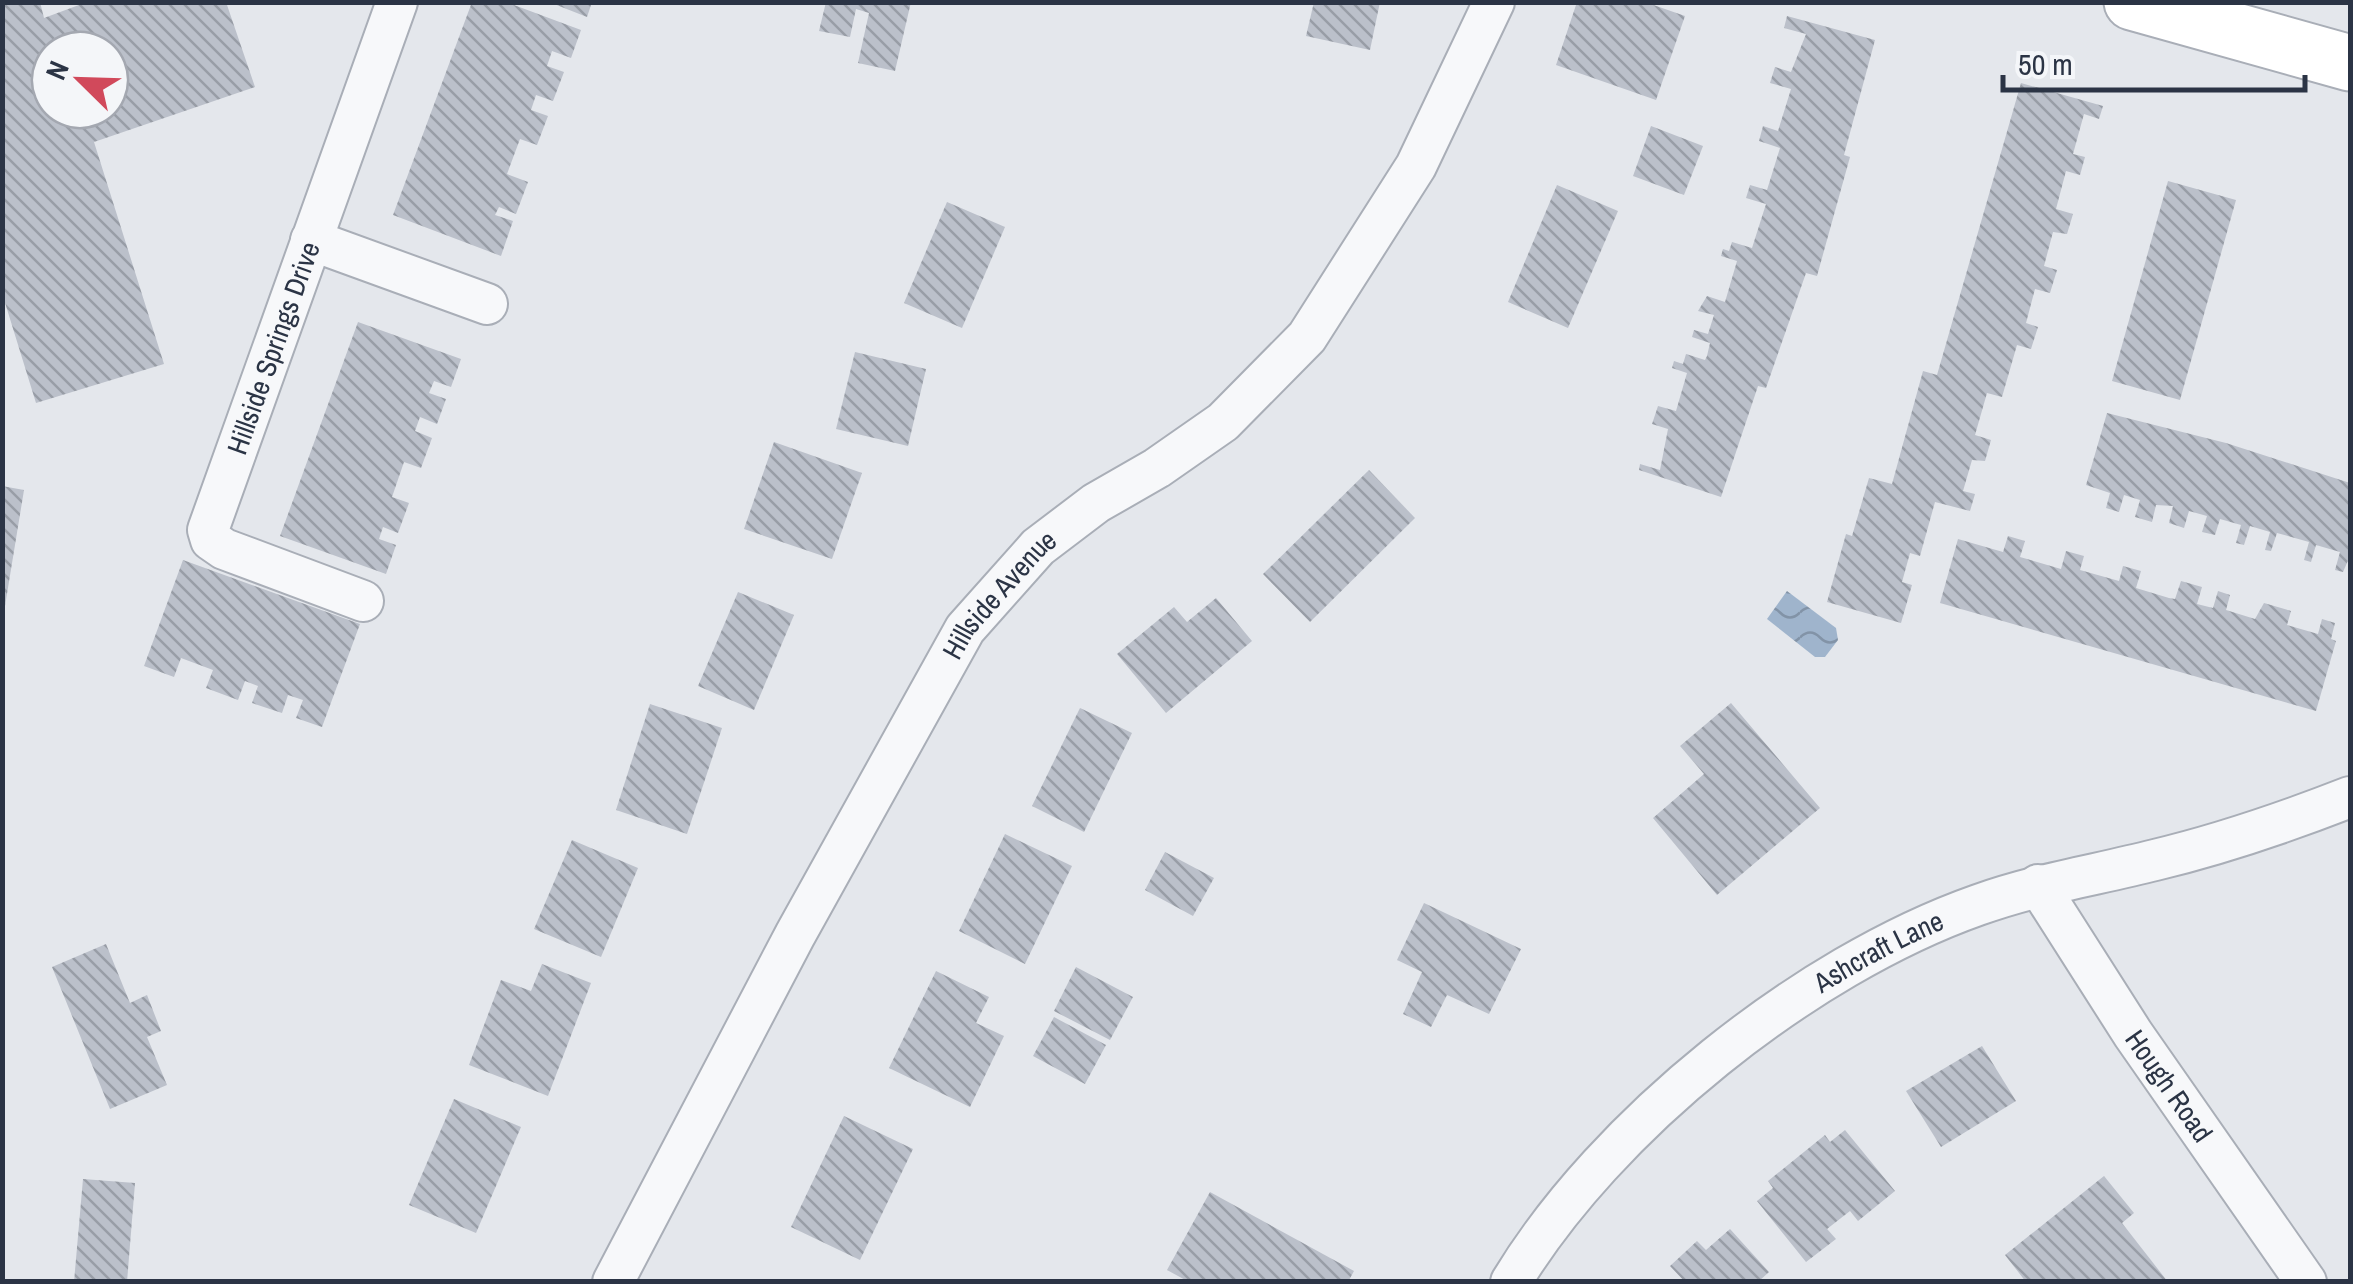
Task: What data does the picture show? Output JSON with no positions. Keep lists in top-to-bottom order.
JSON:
{
  "streets": {
    "street": [
      "Hillside Springs Drive",
      "Hillside Avenue",
      "Ashcraft Lane",
      "Hough Road"
    ]
  },
  "crossings": [
    ["Ashcraft Lane", "Hough Road"]
  ],
  "scale_bar": "50 m",
  "north": "top left"
}
